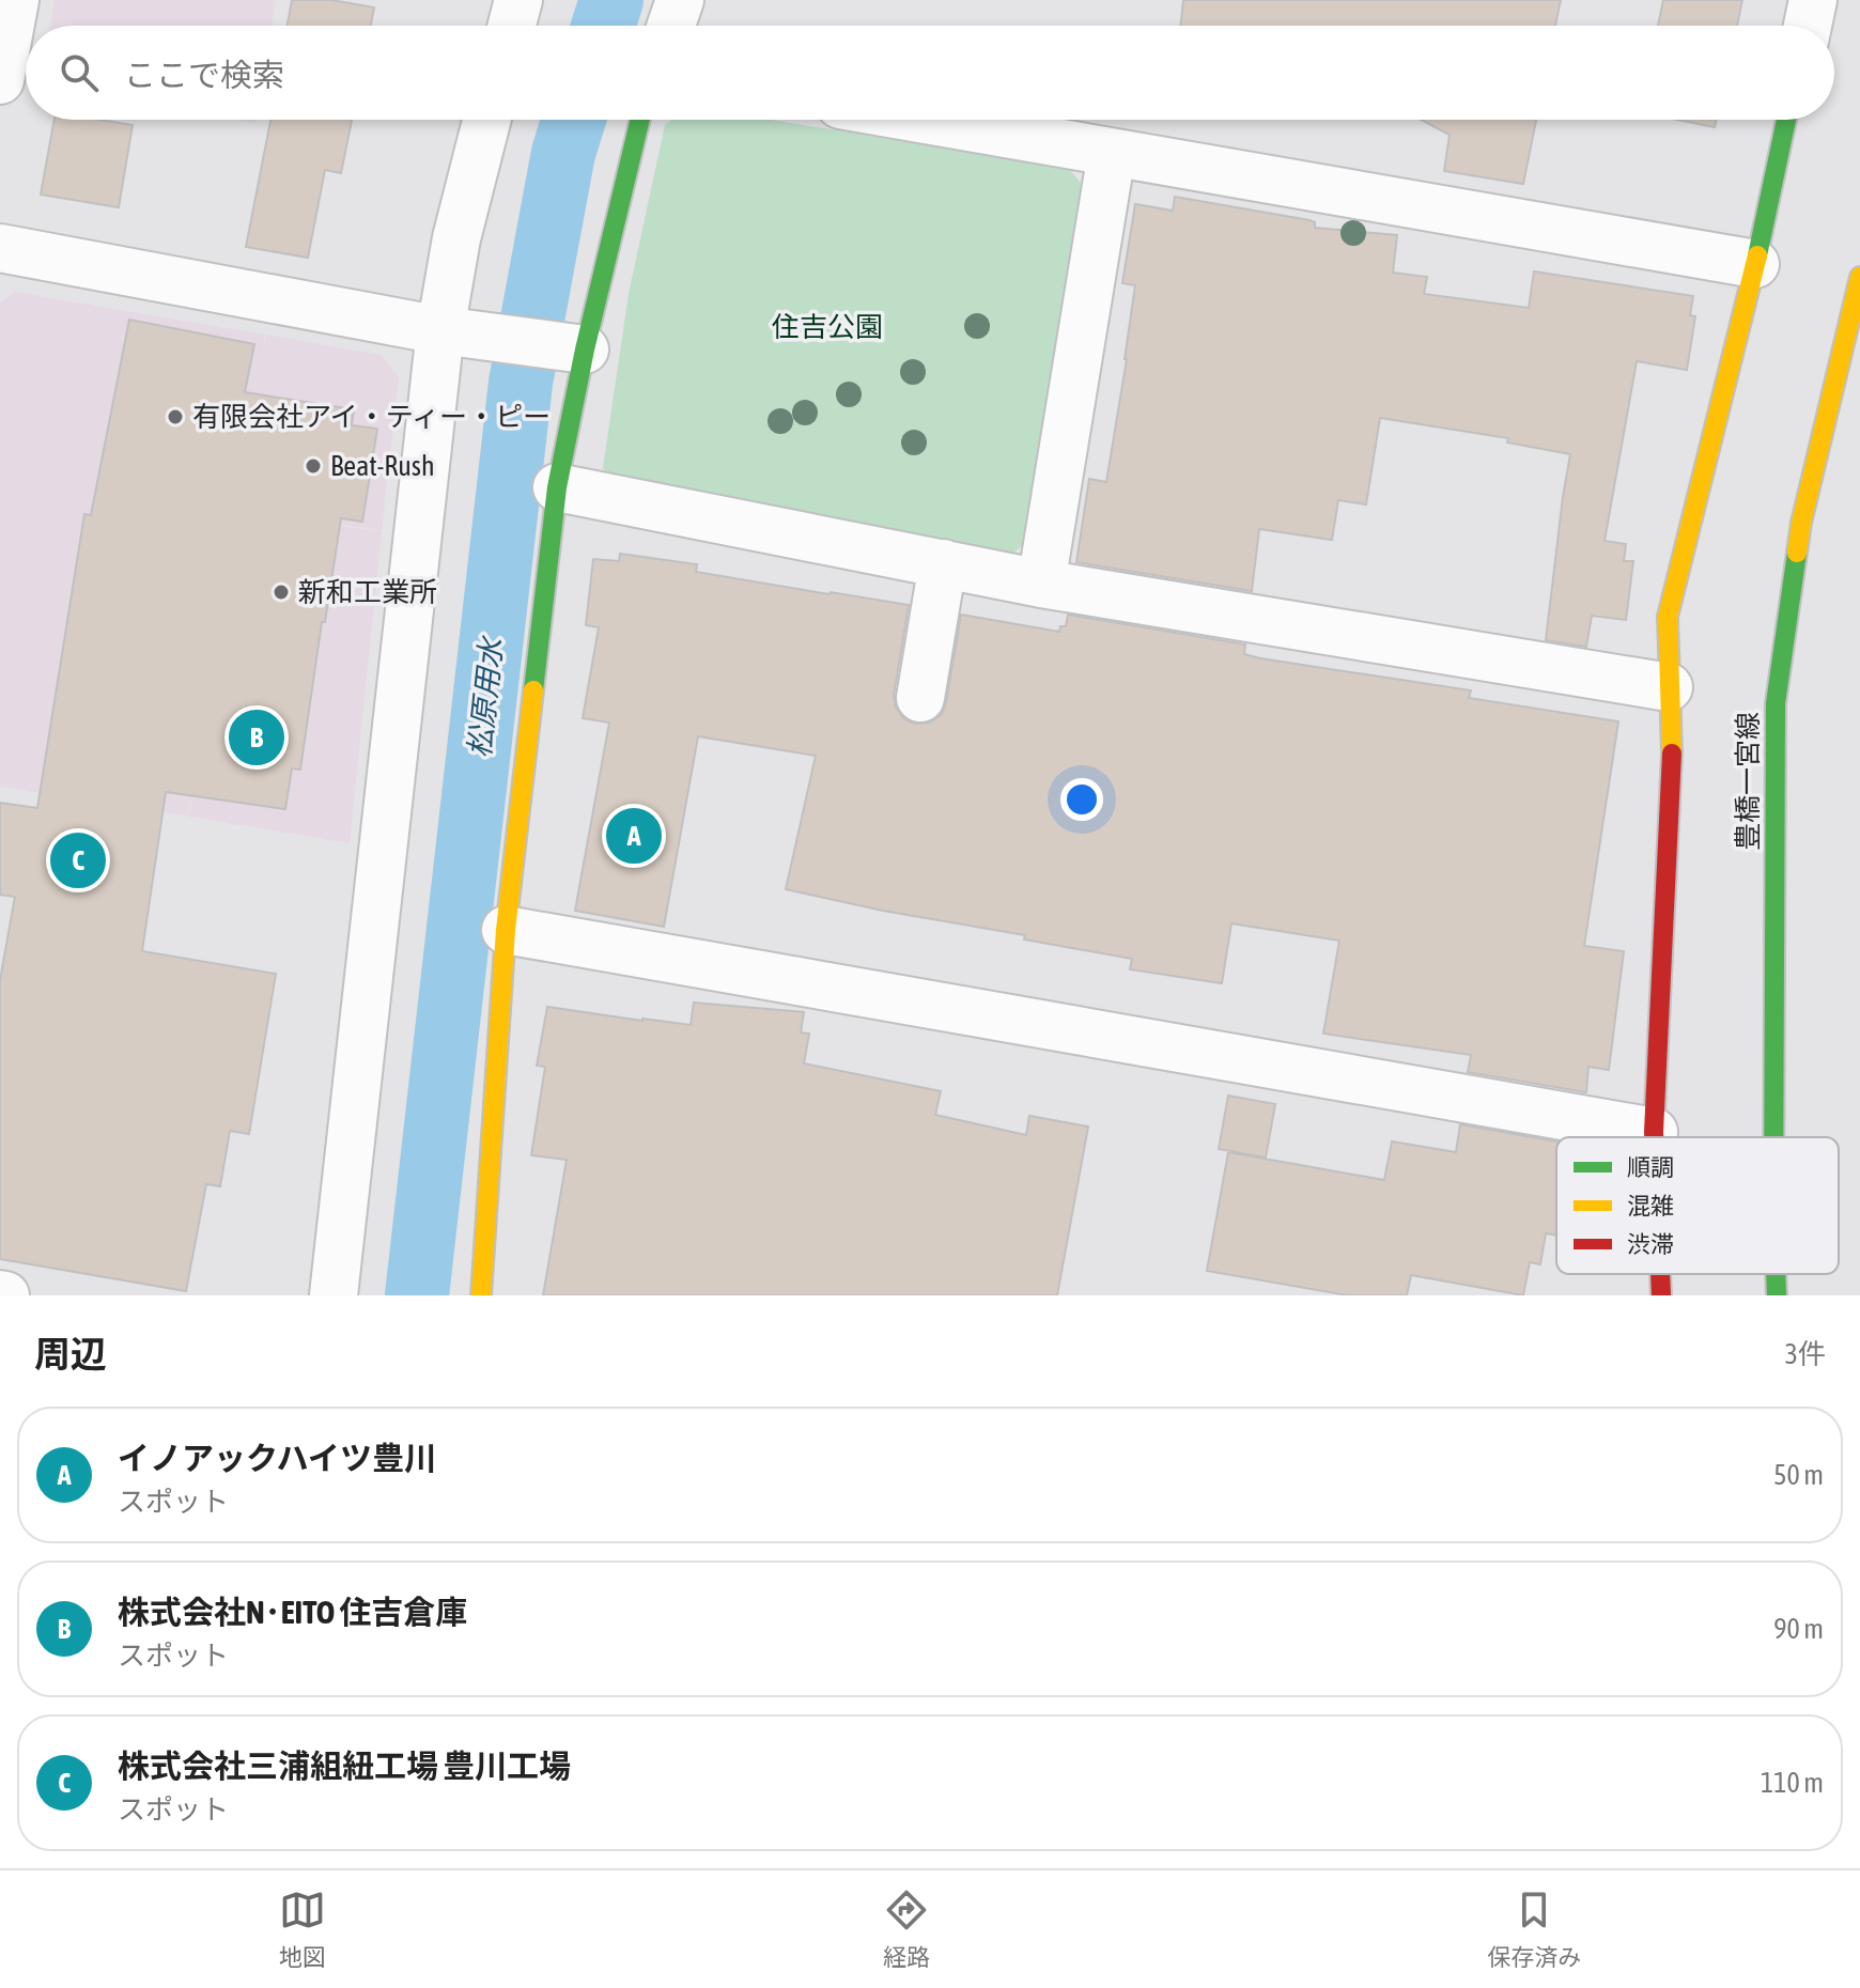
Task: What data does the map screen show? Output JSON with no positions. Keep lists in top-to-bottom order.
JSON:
{
  "streets": {
    "street": ["豊橋一宮線"]
  },
  "water": ["松原用水"],
  "parks": ["住吉公園"],
  "places": ["有限会社アイ・ティー・ピー", "Beat-Rush", "新和工業所"],
  "legend": ["順調", "混雑", "渋滞"],
  "page": {
    "search": "ここで検索",
    "pins": ["B", "A", "C"],
    "heading": ["周辺", "3件"],
    "list": [
      {
        "mark": "A",
        "name": "イノアックハイツ豊川",
        "note": "スポット",
        "value": "50 m"
      },
      {
        "mark": "B",
        "name": "株式会社N･EITO 住吉倉庫",
        "note": "スポット",
        "value": "90 m"
      },
      {
        "mark": "C",
        "name": "株式会社三浦組紐工場 豊川工場",
        "note": "スポット",
        "value": "110 m"
      }
    ],
    "nav": ["地図", "経路", "保存済み"]
  }
}
